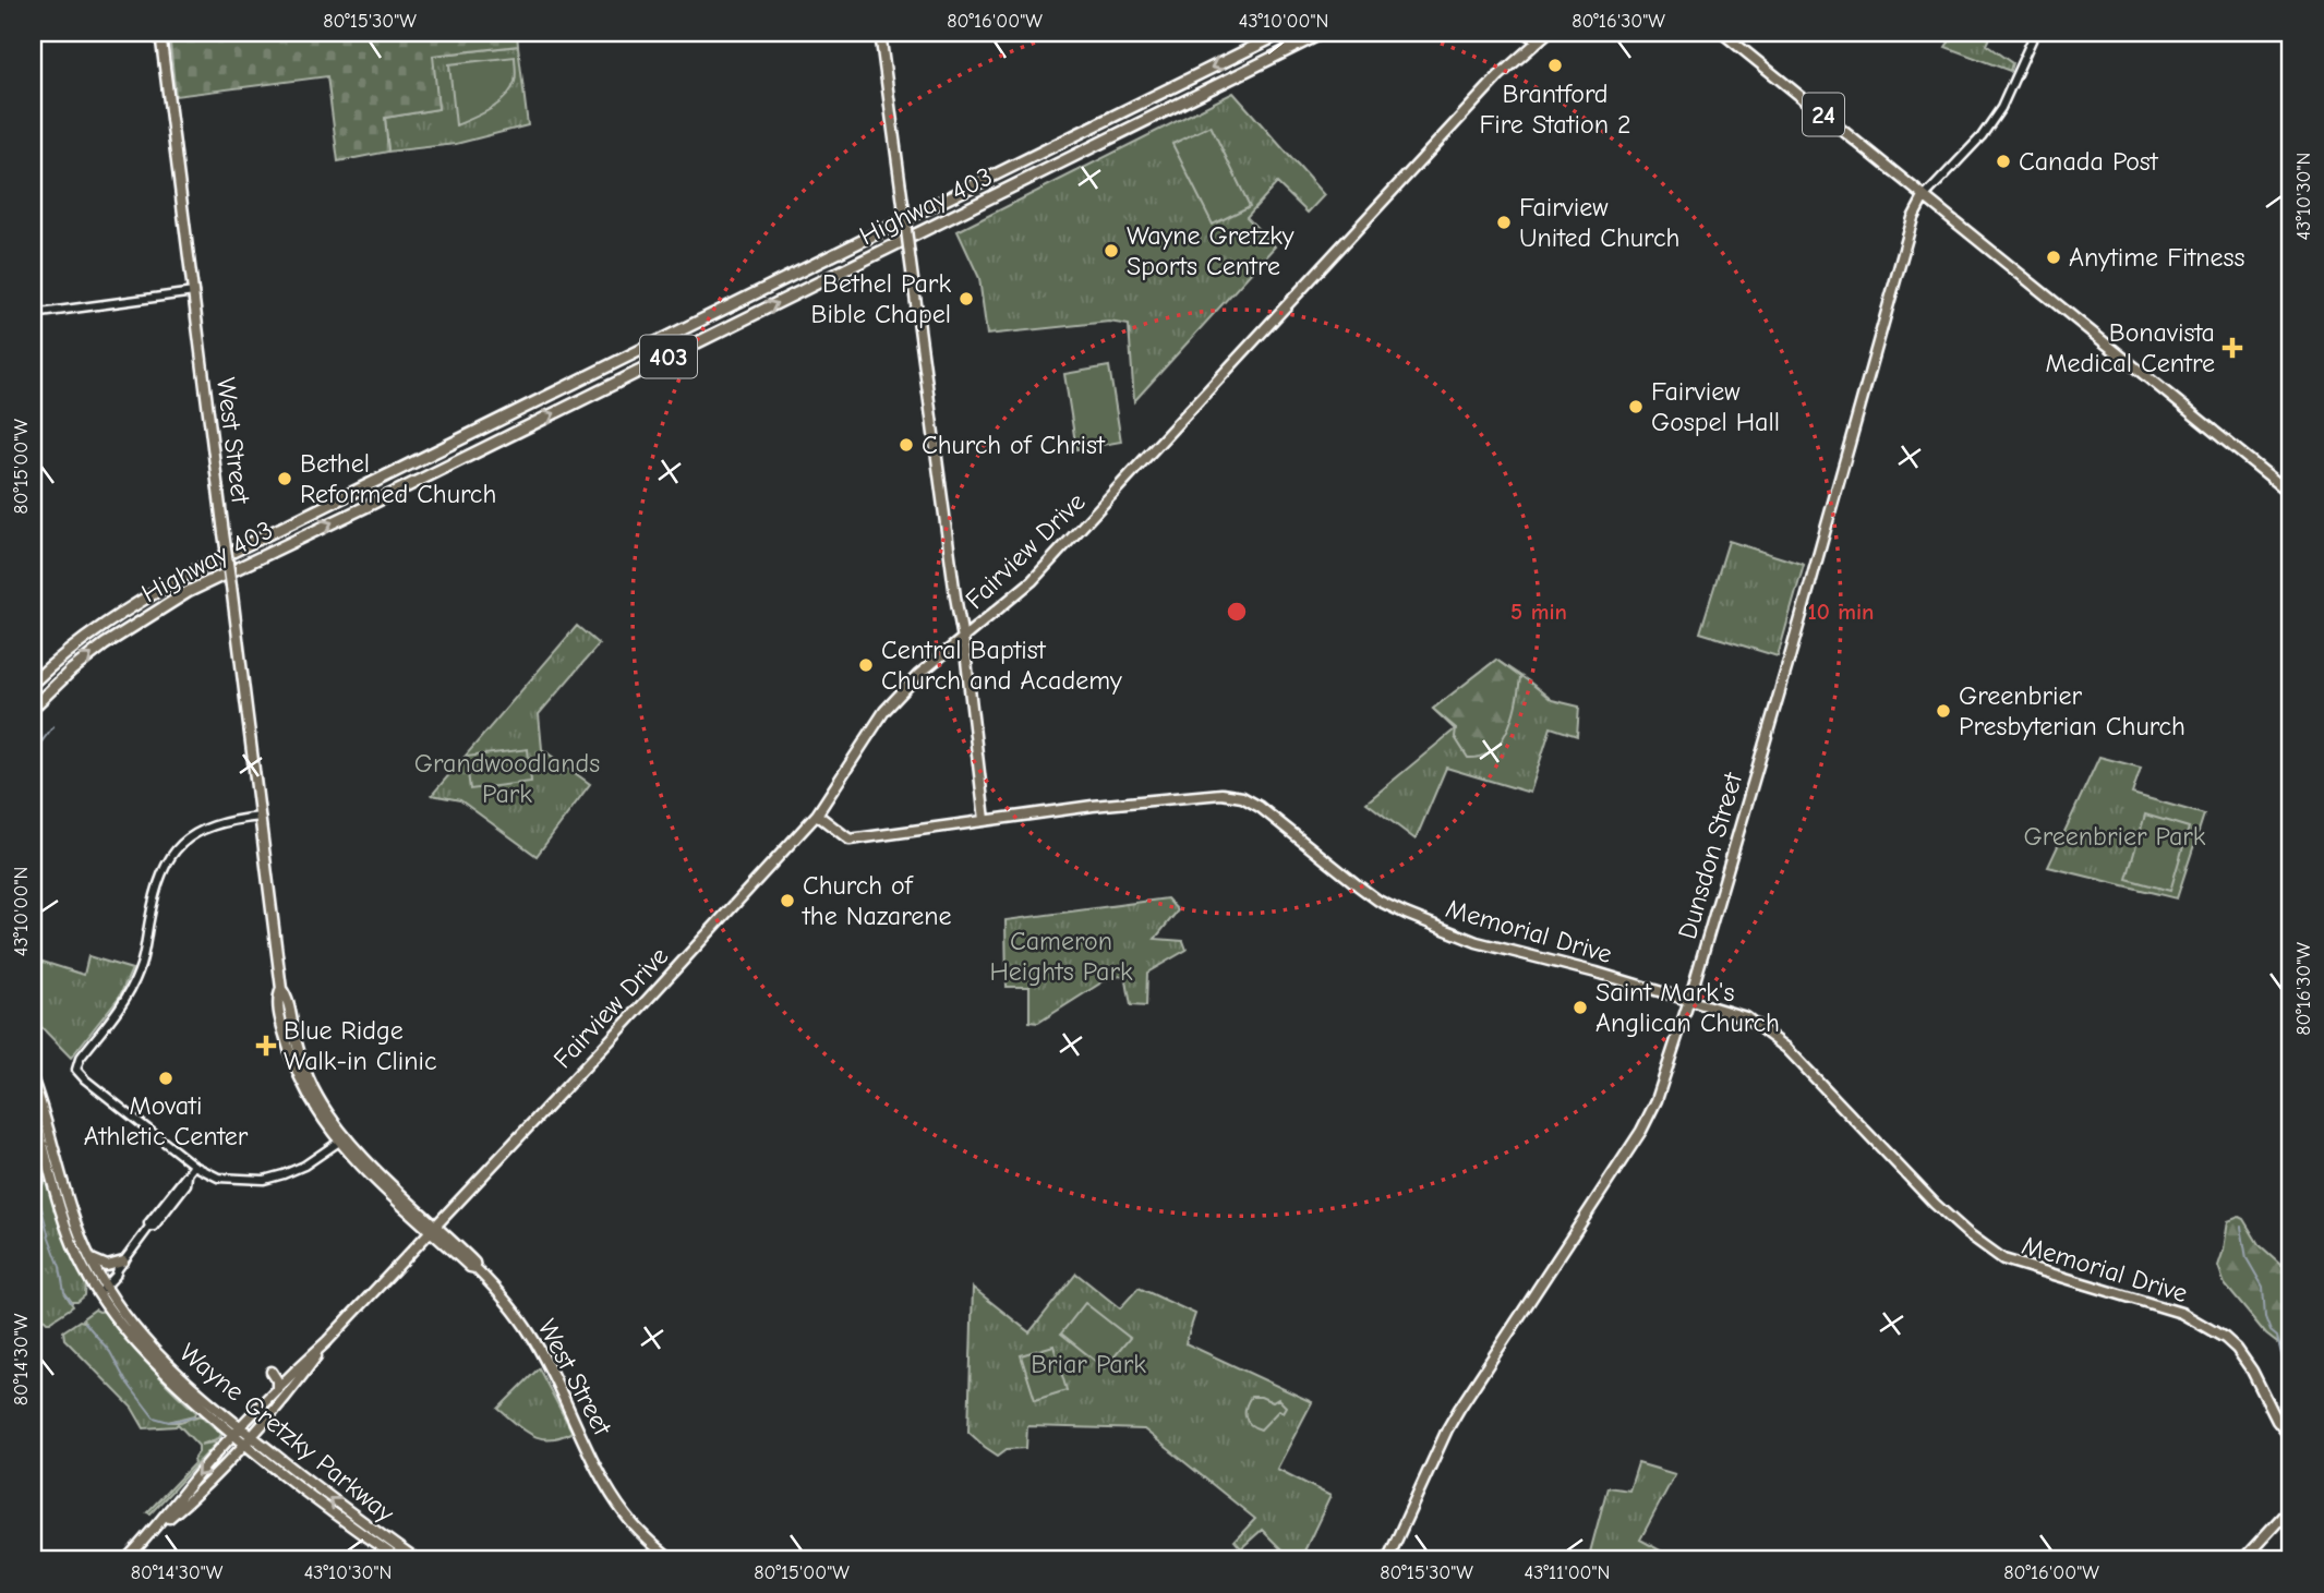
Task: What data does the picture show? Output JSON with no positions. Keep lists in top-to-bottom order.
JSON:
{
  "streets": {
    "highway": ["Highway 403", "403"],
    "main road": [
      "24",
      "West Street",
      "Fairview Drive",
      "Dunsdon Street",
      "Memorial Drive",
      "Wayne Gretzky Parkway"
    ]
  },
  "crossings": [
    ["24", "Dunsdon Street"],
    ["West Street", "Fairview Drive"],
    ["Fairview Drive", "Memorial Drive"],
    ["Dunsdon Street", "Memorial Drive"]
  ],
  "parks": [
    "Grandwoodlands Park",
    "Greenbrier Park",
    "Cameron Heights Park",
    "Briar Park"
  ],
  "places": {
    "other": [
      "Brantford Fire Station 2",
      "Canada Post",
      "Fairview United Church",
      "Wayne Gretzky Sports Centre",
      "Anytime Fitness",
      "Bethel Park Bible Chapel",
      "Fairview Gospel Hall",
      "Church of Christ",
      "Bethel Reformed Church",
      "Central Baptist Church and Academy",
      "Greenbrier Presbyterian Church",
      "Church of the Nazarene",
      "Saint Mark's Anglican Church",
      "Movati Athletic Center"
    ],
    "health": ["Bonavista Medical Centre", "Blue Ridge Walk-in Clinic"]
  },
  "coordinates": [
    "80°15'30\"W",
    "80°16'00\"W",
    "43°10'00\"N",
    "80°16'30\"W",
    "43°10'30\"N",
    "80°15'00\"W",
    "80°14'30\"W",
    "43°11'00\"N"
  ],
  "rings": ["5 min", "10 min"]
}
